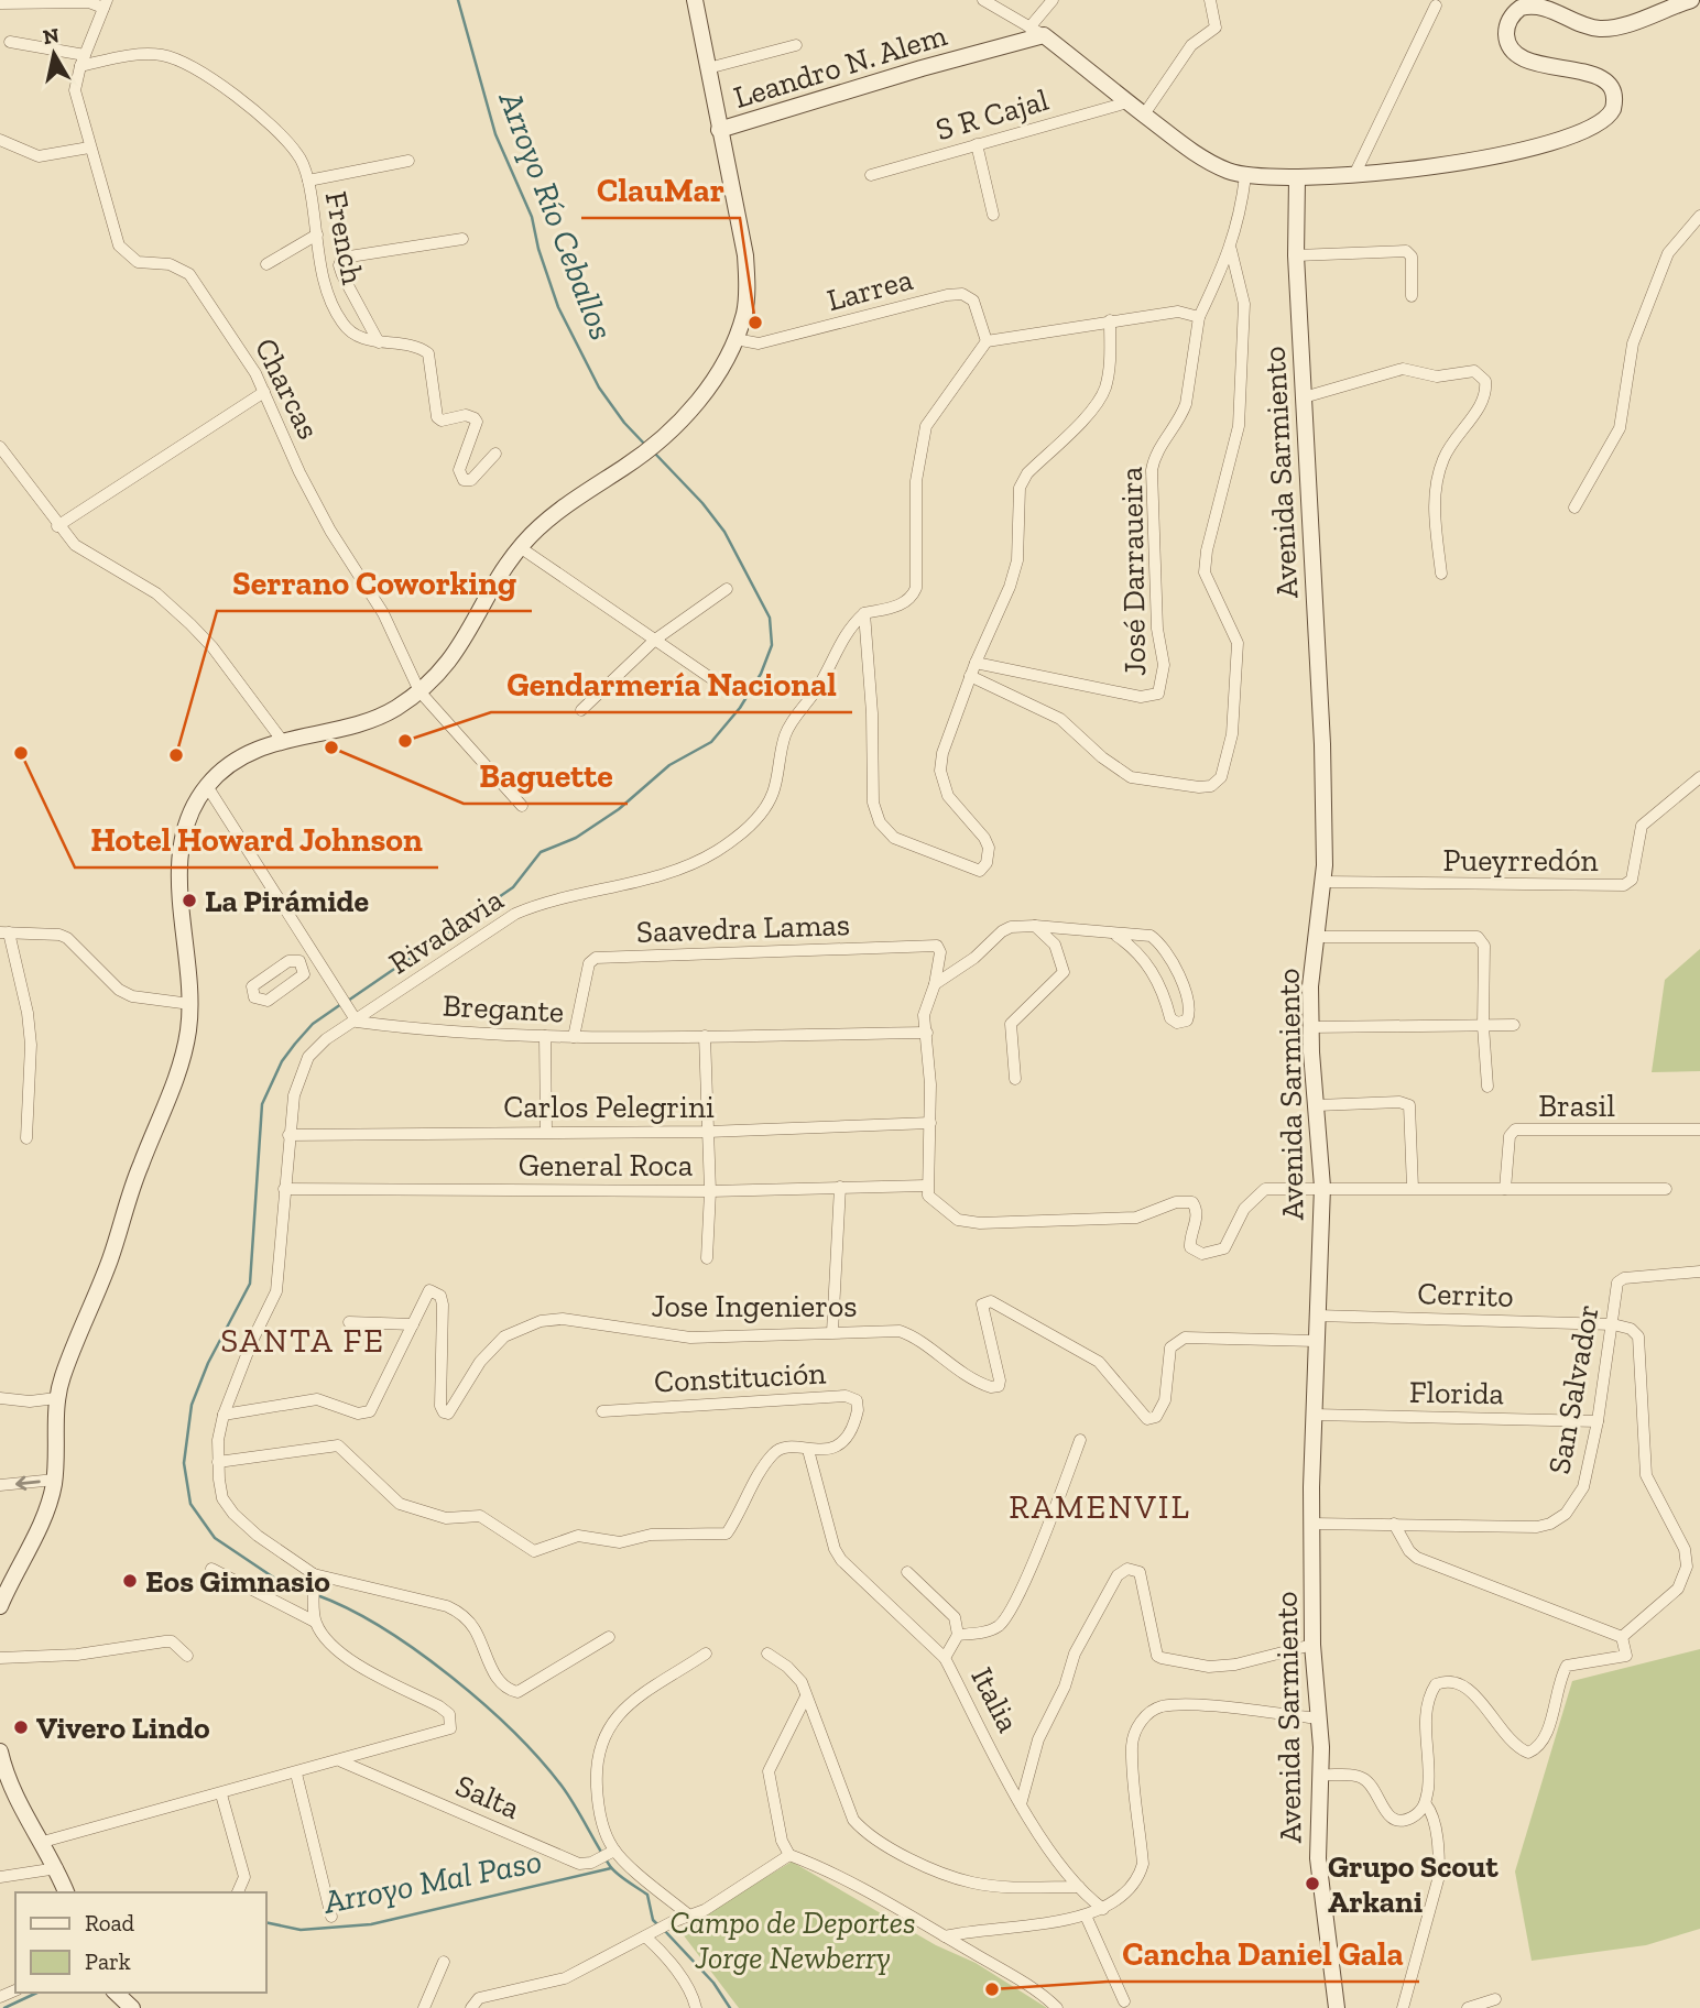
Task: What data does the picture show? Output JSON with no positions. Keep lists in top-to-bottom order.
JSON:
{
  "streets": {
    "street": [
      "Leandro N. Alem",
      "S R Cajal",
      "French",
      "Larrea",
      "Charcas",
      "Avenida Sarmiento",
      "José Darraueira",
      "Pueyrredón",
      "Saavedra Lamas",
      "Rivadavia",
      "Bregante",
      "Brasil",
      "Carlos Pelegrini",
      "General Roca",
      "Cerrito",
      "Jose Ingenieros",
      "Constitución",
      "San Salvador",
      "Florida",
      "Italia",
      "Salta"
    ]
  },
  "crossings": [
    ["French", "Charcas"],
    ["Avenida Sarmiento", "Pueyrredón"],
    ["Avenida Sarmiento", "Cerrito"],
    ["Avenida Sarmiento", "Jose Ingenieros"],
    ["Avenida Sarmiento", "San Salvador"],
    ["Avenida Sarmiento", "Florida"],
    ["Saavedra Lamas", "Bregante"],
    ["Rivadavia", "Bregante"],
    ["Rivadavia", "Carlos Pelegrini"],
    ["Rivadavia", "General Roca"],
    ["Rivadavia", "Jose Ingenieros"],
    ["Rivadavia", "Constitución"],
    ["Cerrito", "San Salvador"],
    ["San Salvador", "Florida"]
  ],
  "districts": ["SANTA FE", "RAMENVIL"],
  "water": ["Arroyo Río Ceballos", "Arroyo Mal Paso"],
  "parks": ["Campo de Deportes Jorge Newberry"],
  "places": [
    "ClauMar",
    "Gendarmería Nacional",
    "Baguette",
    "Hotel Howard Johnson",
    "Serrano Coworking",
    "La Pirámide",
    "Eos Gimnasio",
    "Vivero Lindo",
    "Grupo Scout Arkani",
    "Cancha Daniel Gala"
  ],
  "legend": ["Road", "Park"],
  "north": "top"
}
